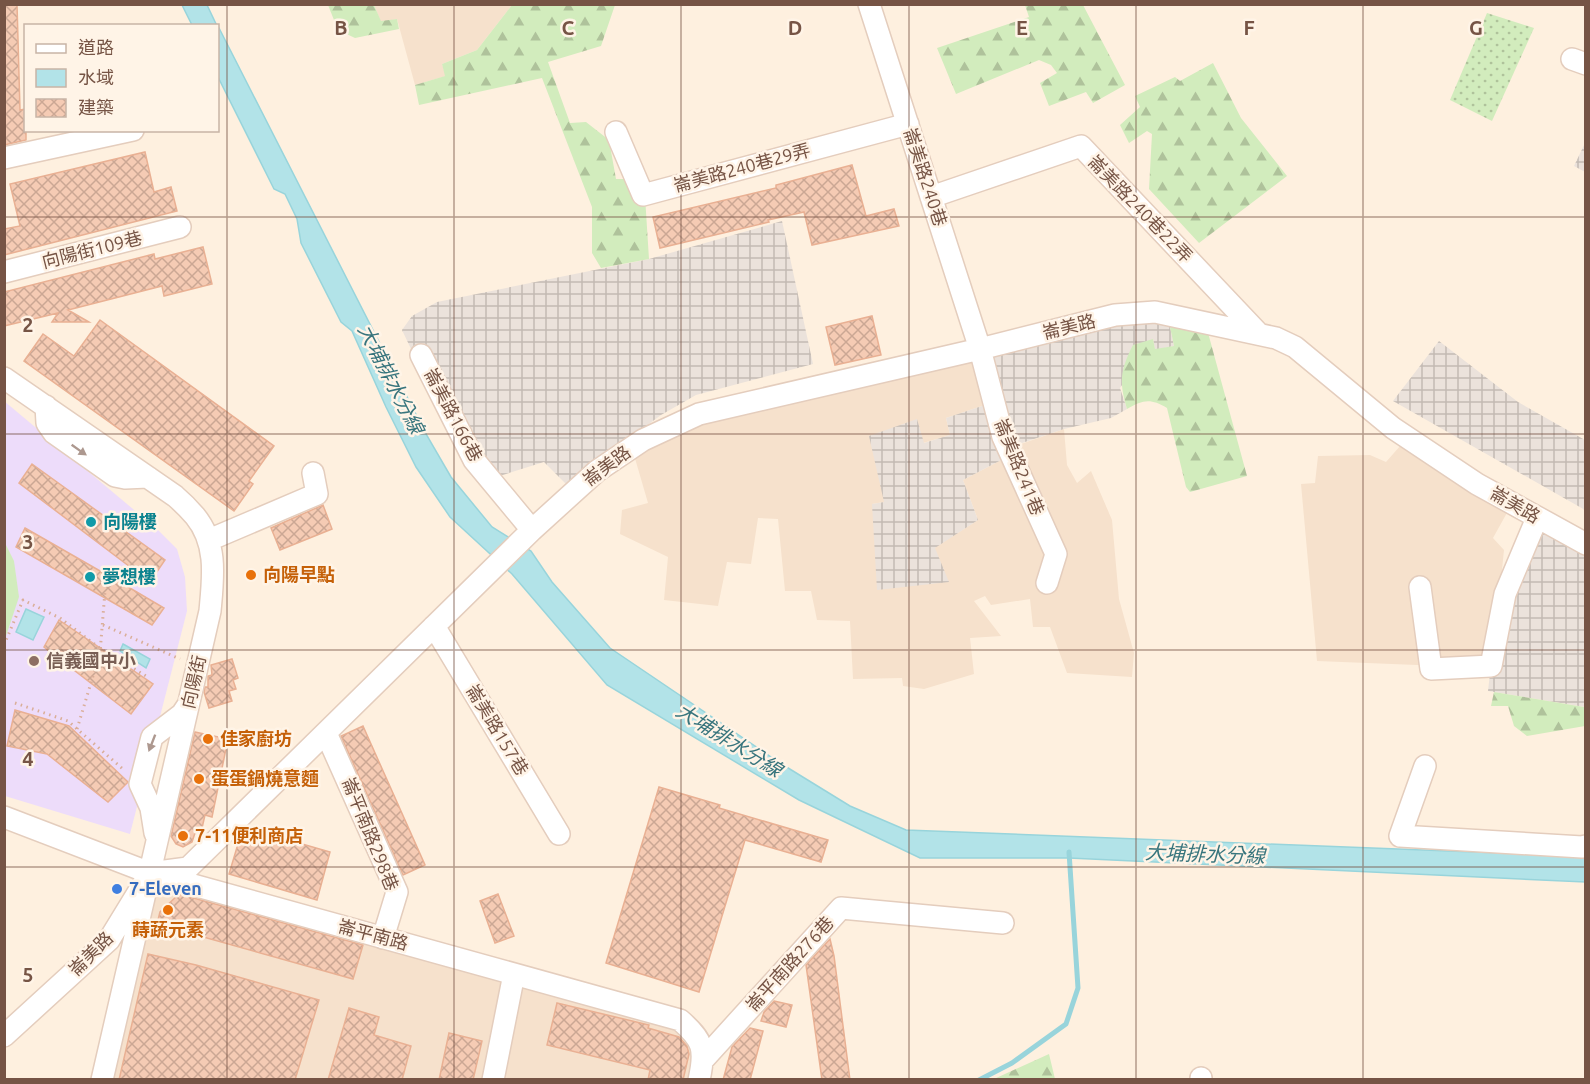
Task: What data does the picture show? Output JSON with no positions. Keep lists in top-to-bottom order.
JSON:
{
  "streets": {
    "street": [
      "崙美路240巷29弄",
      "崙美路240巷",
      "崙美路240巷22弄",
      "向陽街109巷",
      "崙美路",
      "崙美路166巷",
      "崙美路241巷",
      "向陽街",
      "崙美路157巷",
      "崙平南路298巷",
      "崙平南路",
      "崙平南路276巷"
    ]
  },
  "crossings": [
    ["崙美路240巷29弄", "崙美路240巷"],
    ["崙美路240巷", "崙美路240巷22弄"],
    ["崙美路240巷", "崙美路"],
    ["崙美路240巷", "崙美路241巷"],
    ["崙美路240巷22弄", "崙美路"],
    ["崙美路", "崙美路166巷"],
    ["崙美路", "崙美路241巷"],
    ["崙美路", "向陽街"],
    ["崙美路", "崙美路157巷"],
    ["崙美路", "崙平南路"],
    ["向陽街", "崙平南路"],
    ["崙平南路298巷", "崙平南路"],
    ["崙平南路", "崙平南路276巷"]
  ],
  "water": ["大埔排水分線"],
  "places": [
    "向陽樓",
    "向陽早點",
    "夢想樓",
    "信義國中小",
    "佳家廚坊",
    "蛋蛋鍋燒意麵",
    "7-11便利商店",
    "7-Eleven",
    "蒔蔬元素"
  ],
  "legend": ["道路", "水域", "建築"],
  "grid": {
    "columns": [
      "B",
      "C",
      "D",
      "E",
      "F",
      "G"
    ],
    "rows": [
      "2",
      "3",
      "4",
      "5"
    ]
  }
}
